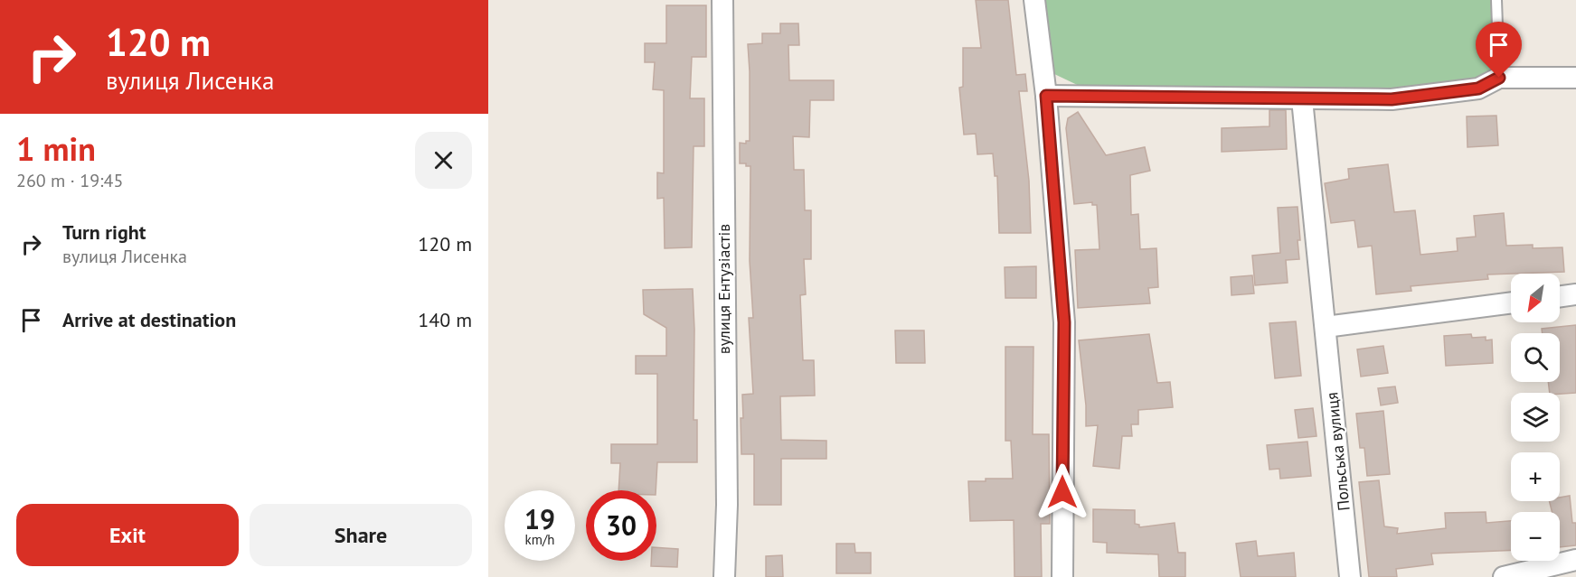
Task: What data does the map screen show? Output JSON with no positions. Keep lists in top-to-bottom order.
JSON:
{
  "streets": {
    "street": ["вулиця Ентузіастів", "Польська вулиця"]
  },
  "north": "bottom left",
  "page": {
    "turn": ["120 m", "вулиця Лисенка"],
    "heading": ["1 min", "260 m · 19:45"],
    "list": [
      {
        "name": "Turn right",
        "note": "вулиця Лисенка",
        "value": "120 m"
      },
      {
        "name": "Arrive at destination",
        "value": "140 m"
      }
    ],
    "map_buttons": ["+", "−"],
    "speed": "19 km/h",
    "limit": "30",
    "buttons": ["Exit", "Share"]
  }
}
